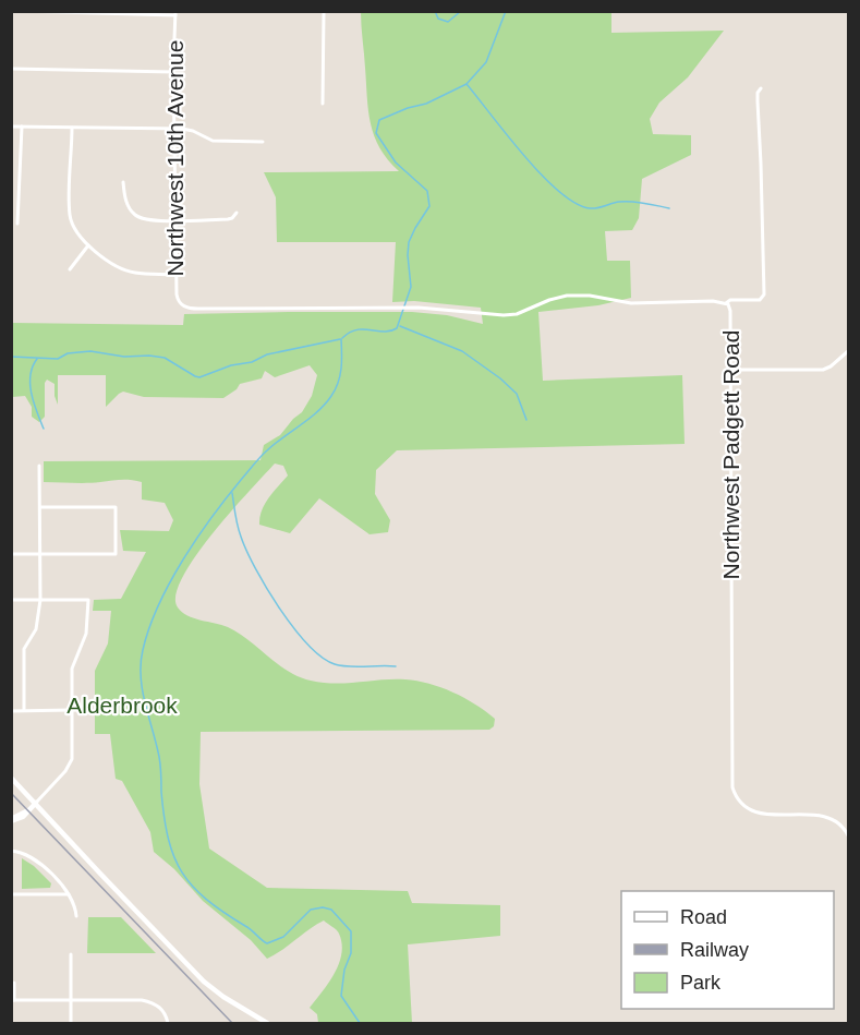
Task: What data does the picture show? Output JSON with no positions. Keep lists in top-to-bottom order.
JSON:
{
  "streets": {
    "street": ["Northwest 10th Avenue", "Northwest Padgett Road"]
  },
  "crossings": [
    ["Northwest 10th Avenue", "Northwest Padgett Road"]
  ],
  "parks": ["Alderbrook"],
  "legend": ["Road", "Railway", "Park"]
}
